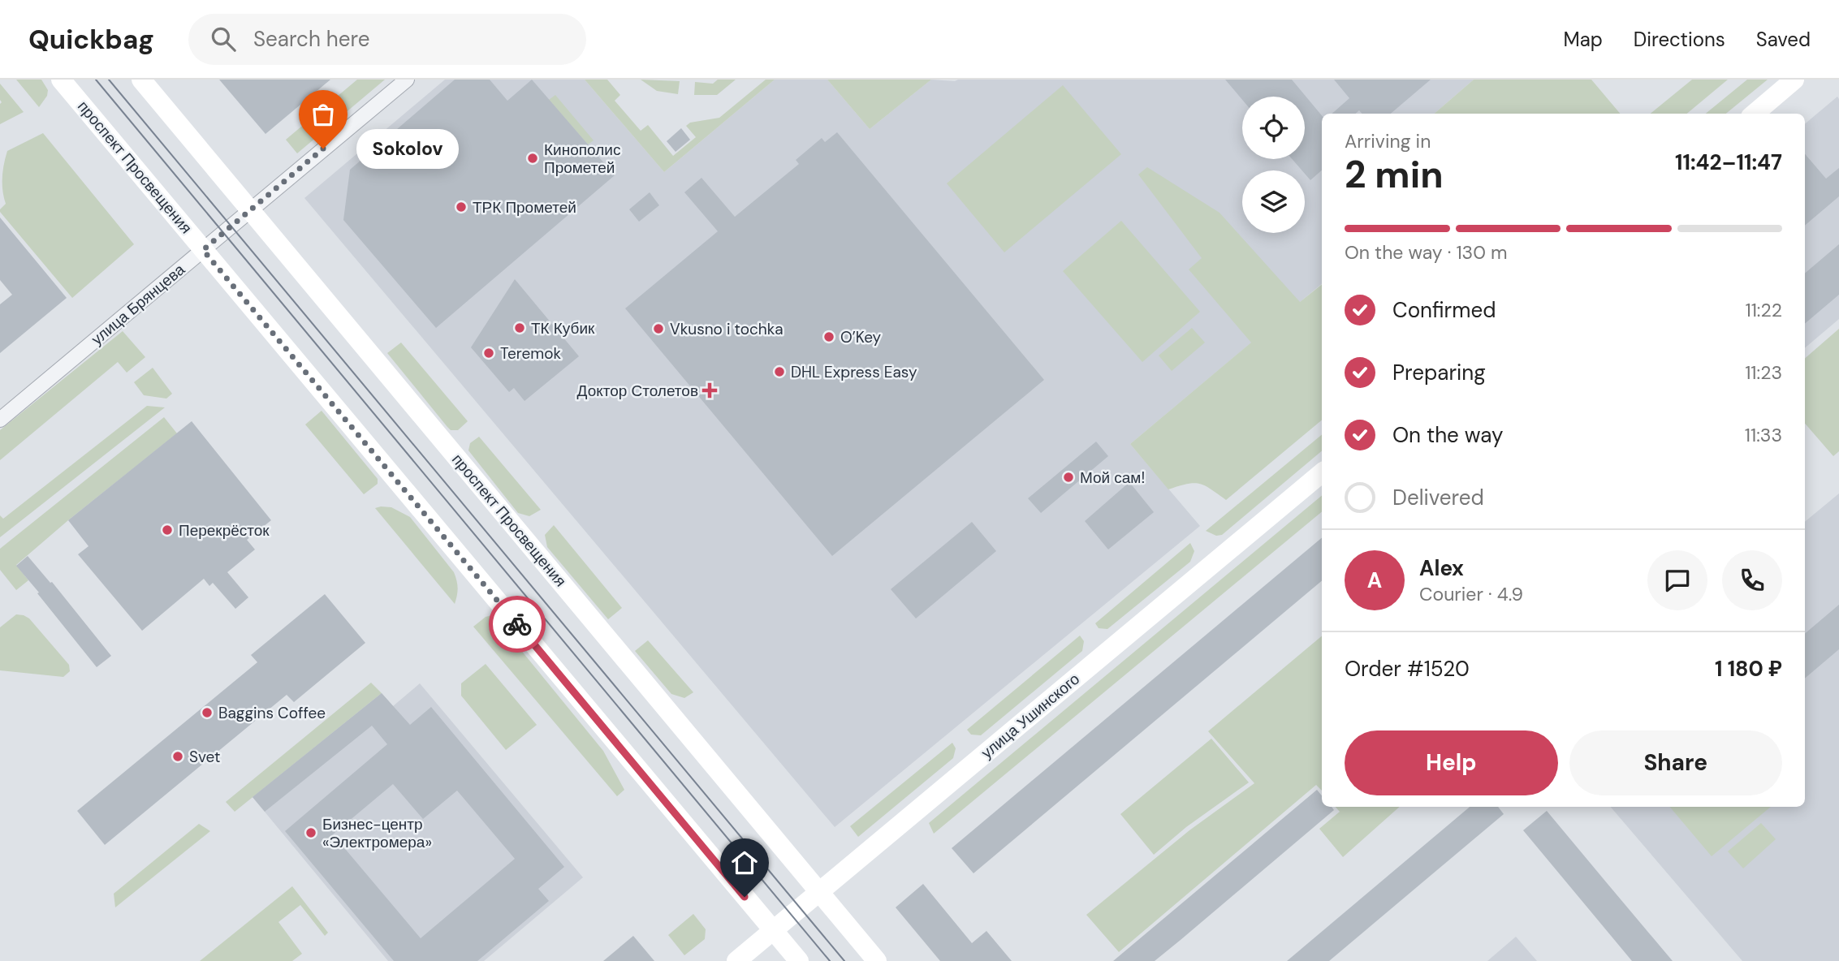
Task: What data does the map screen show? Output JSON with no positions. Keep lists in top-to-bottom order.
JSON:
{
  "streets": {
    "main road": ["проспект Просвещения", "улица Ушинского"],
    "street": ["улица Брянцева"]
  },
  "crossings": [
    ["проспект Просвещения", "улица Брянцева"],
    ["проспект Просвещения", "улица Ушинского"]
  ],
  "places": {
    "other": [
      "Sokolov",
      "Кинополис Прометей",
      "ТРК Прометей",
      "ТК Кубик",
      "Vkusno i tochka",
      "O’Key",
      "Teremok",
      "DHL Express Easy",
      "Мой сам!",
      "Перекрёсток",
      "Baggins Coffee",
      "Svet",
      "Бизнес-центр «Электромера»"
    ],
    "health": ["Доктор Столетов"]
  },
  "page": {
    "header": "Quickbag",
    "search": "Search here",
    "nav": ["Map", "Directions", "Saved"],
    "heading": ["2 min", "Arriving in", "11:42–11:47"],
    "panel": [
      "Alex",
      "Courier · 4.9",
      "Order #1520",
      "1 180 ₽"
    ],
    "bubble": "Sokolov",
    "bar": "On the way · 130 m",
    "list": [
      ["Confirmed", "11:22"],
      ["Preparing", "11:23"],
      ["On the way", "11:33"],
      "Delivered"
    ],
    "round": "A",
    "buttons": ["Help", "Share"]
  }
}
